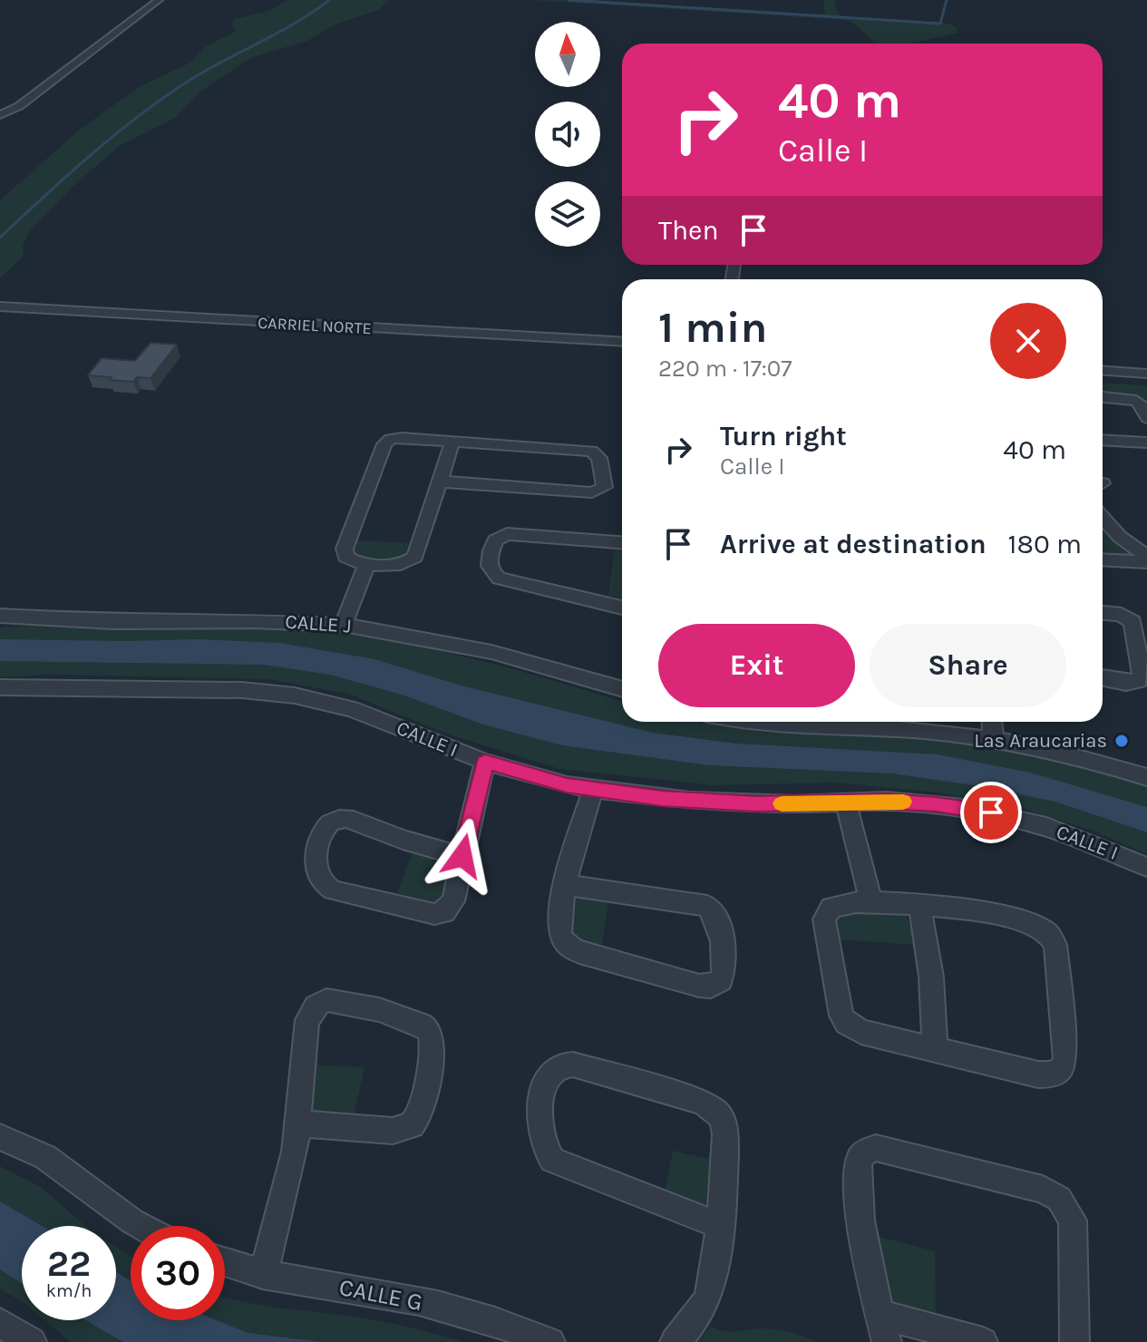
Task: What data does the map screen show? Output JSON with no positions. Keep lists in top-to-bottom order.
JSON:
{
  "streets": {
    "street": [
      "CARRIEL NORTE",
      "CALLE J",
      "CALLE I",
      "CALLE G"
    ]
  },
  "places": ["Las Araucarias"],
  "north": "top",
  "page": {
    "turn": ["40 m", "Calle I"],
    "then": "Then",
    "heading": ["1 min", "220 m · 17:07"],
    "list": [
      {
        "name": "Turn right",
        "note": "Calle I",
        "value": "40 m"
      },
      {
        "name": "Arrive at destination",
        "value": "180 m"
      }
    ],
    "buttons": ["Exit", "Share"],
    "speed": "22 km/h",
    "limit": "30"
  }
}
